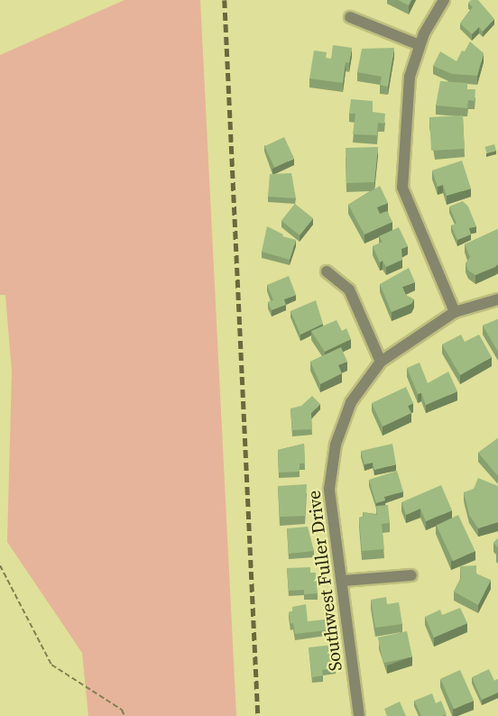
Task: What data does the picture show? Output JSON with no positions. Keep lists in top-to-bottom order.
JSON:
{
  "streets": {
    "street": ["Southwest Fuller Drive"]
  }
}
